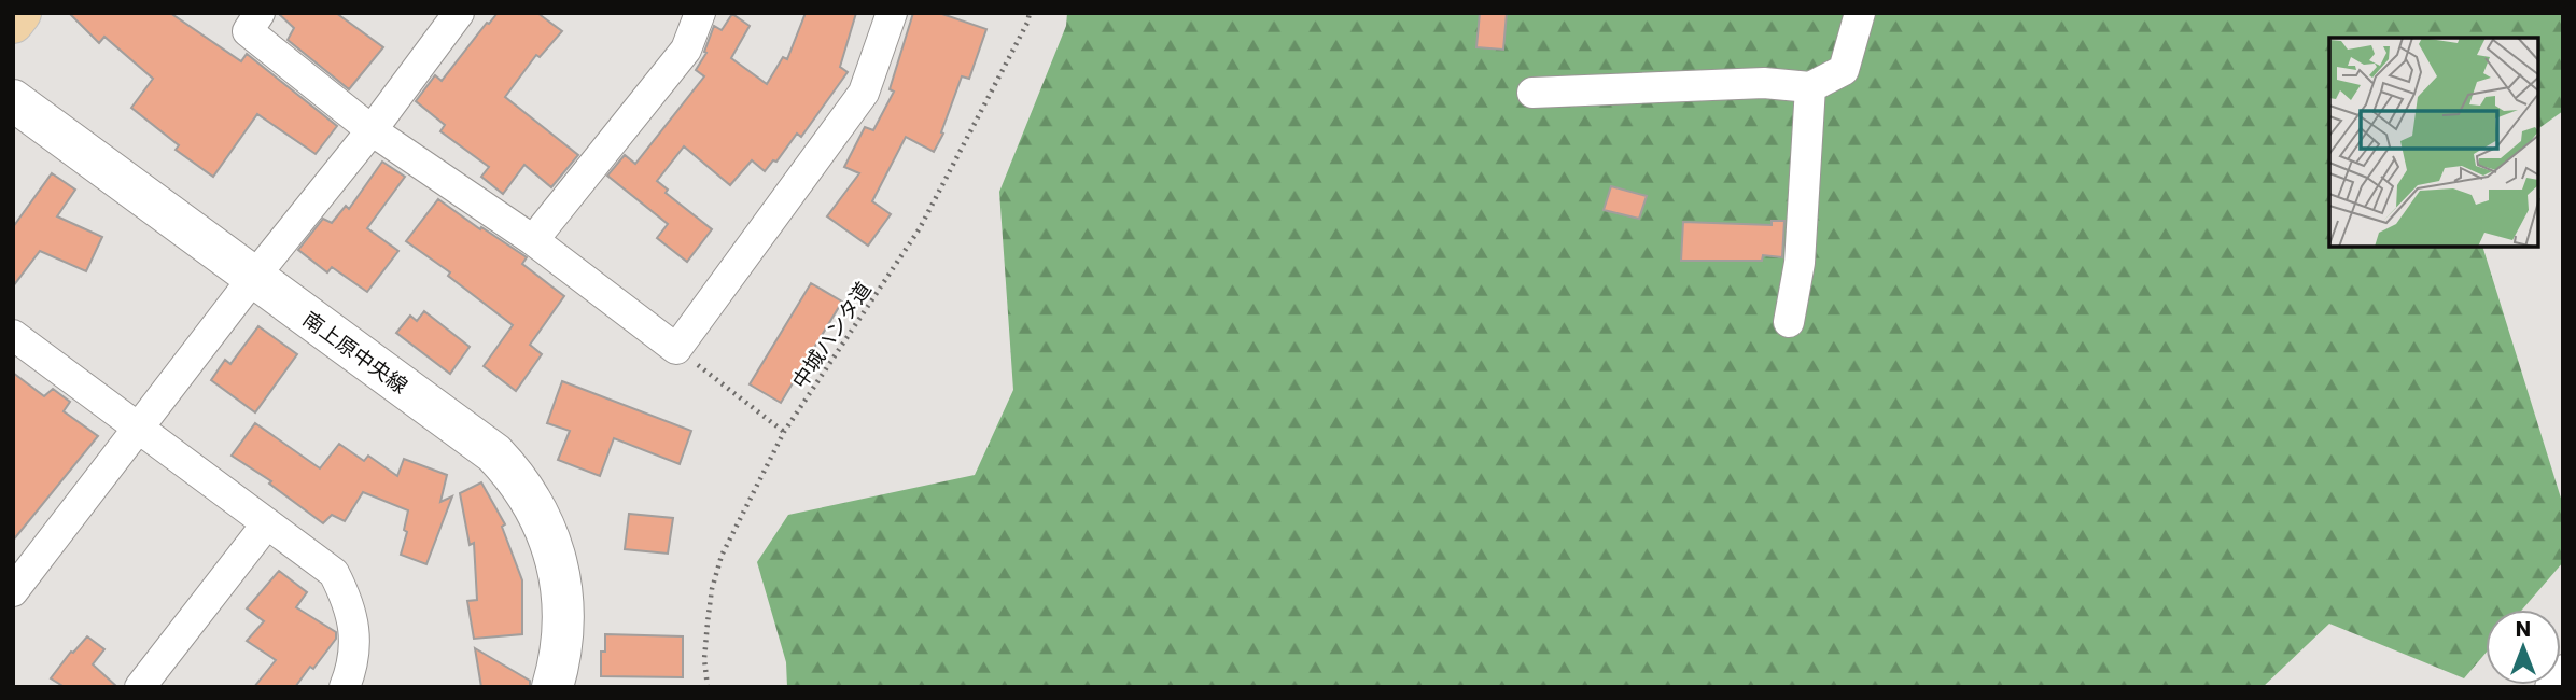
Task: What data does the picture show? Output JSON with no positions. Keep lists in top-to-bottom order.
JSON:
{
  "streets": {
    "street": ["南上原中央線"],
    "path": ["中城ハンタ道"]
  },
  "north": "top"
}
